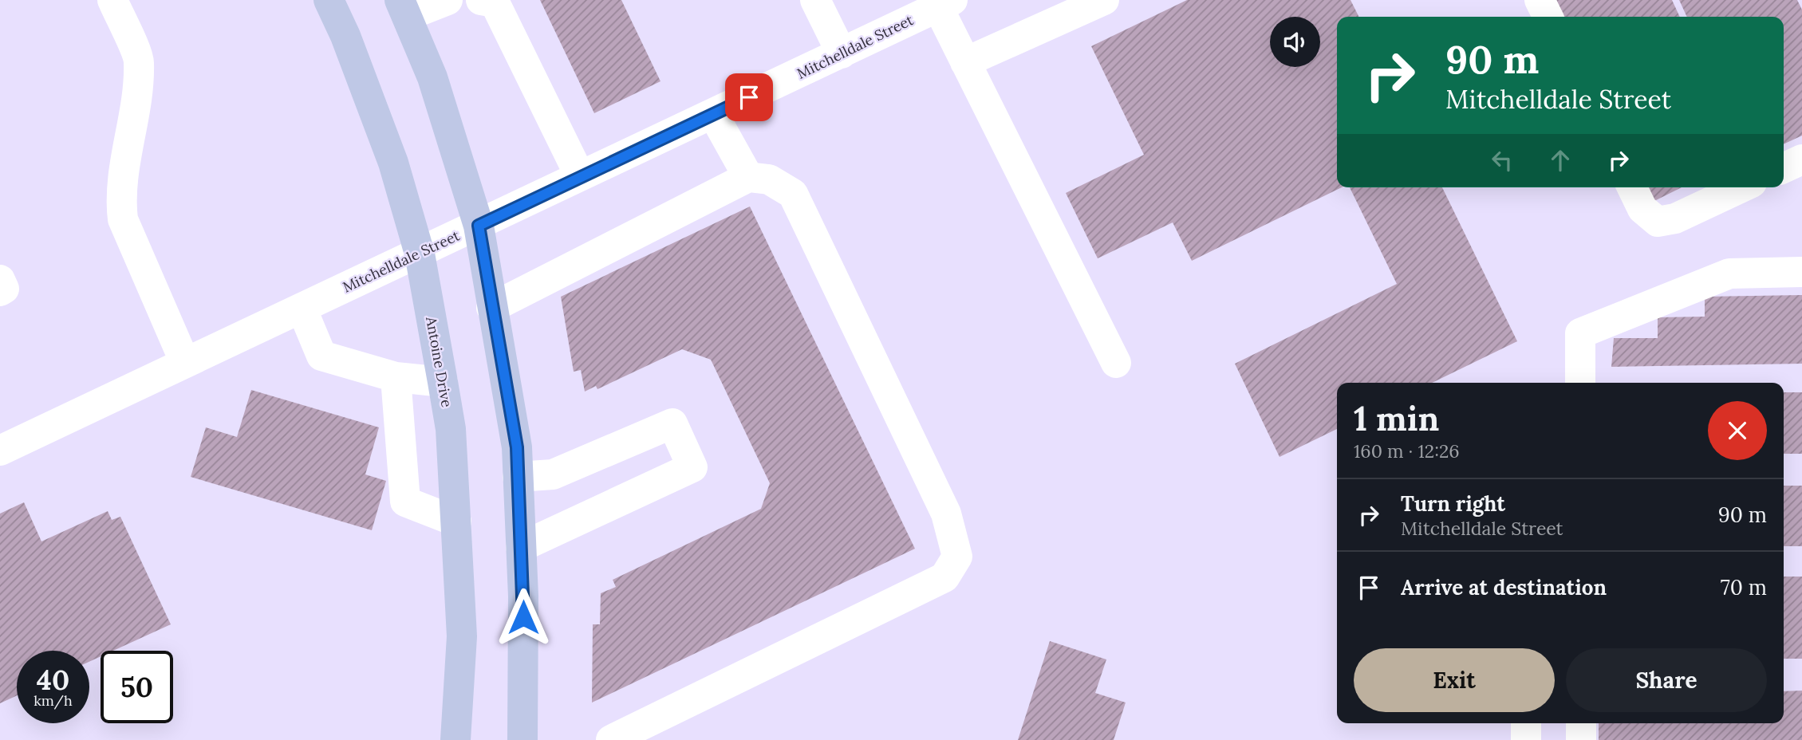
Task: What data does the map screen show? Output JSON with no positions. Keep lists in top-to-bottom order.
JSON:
{
  "streets": {
    "main road": ["Antoine Drive"],
    "street": ["Mitchelldale Street"]
  },
  "crossings": [
    ["Mitchelldale Street", "Antoine Drive"]
  ],
  "page": {
    "turn": ["90 m", "Mitchelldale Street"],
    "heading": ["1 min", "160 m · 12:26"],
    "list": [
      {
        "name": "Turn right",
        "note": "Mitchelldale Street",
        "value": "90 m"
      },
      {
        "name": "Arrive at destination",
        "value": "70 m"
      }
    ],
    "buttons": ["Exit", "Share"],
    "speed": "40 km/h",
    "limit": "50"
  }
}
